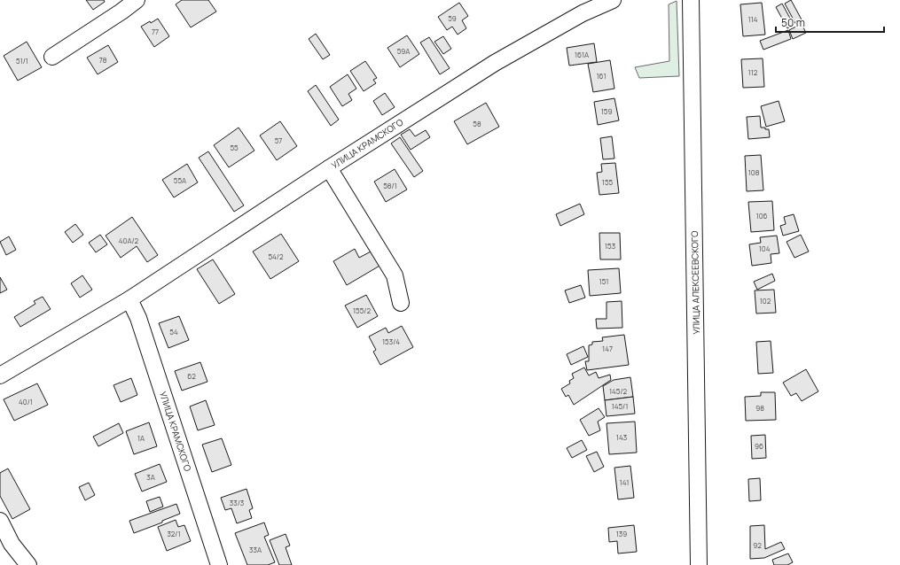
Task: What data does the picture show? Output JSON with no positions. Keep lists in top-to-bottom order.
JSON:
{
  "streets": {
    "street": ["УЛИЦА КРАМСКОГО", "УЛИЦА АЛЕКСЕЕВСКОГО"]
  },
  "house_numbers": [
    "59",
    "114",
    "77",
    "59А",
    "161А",
    "78",
    "51/1",
    "112",
    "161",
    "159",
    "58",
    "57",
    "55",
    "108",
    "55А",
    "155",
    "58/1",
    "106",
    "40А/2",
    "153",
    "104",
    "54/2",
    "151",
    "102",
    "155/2",
    "54",
    "153/4",
    "147",
    "62",
    "145/2",
    "40/1",
    "145/1",
    "98",
    "143",
    "1А",
    "96",
    "3А",
    "141",
    "33/3",
    "32/1",
    "139",
    "92",
    "33А"
  ],
  "scale_bar": "50 m"
}
